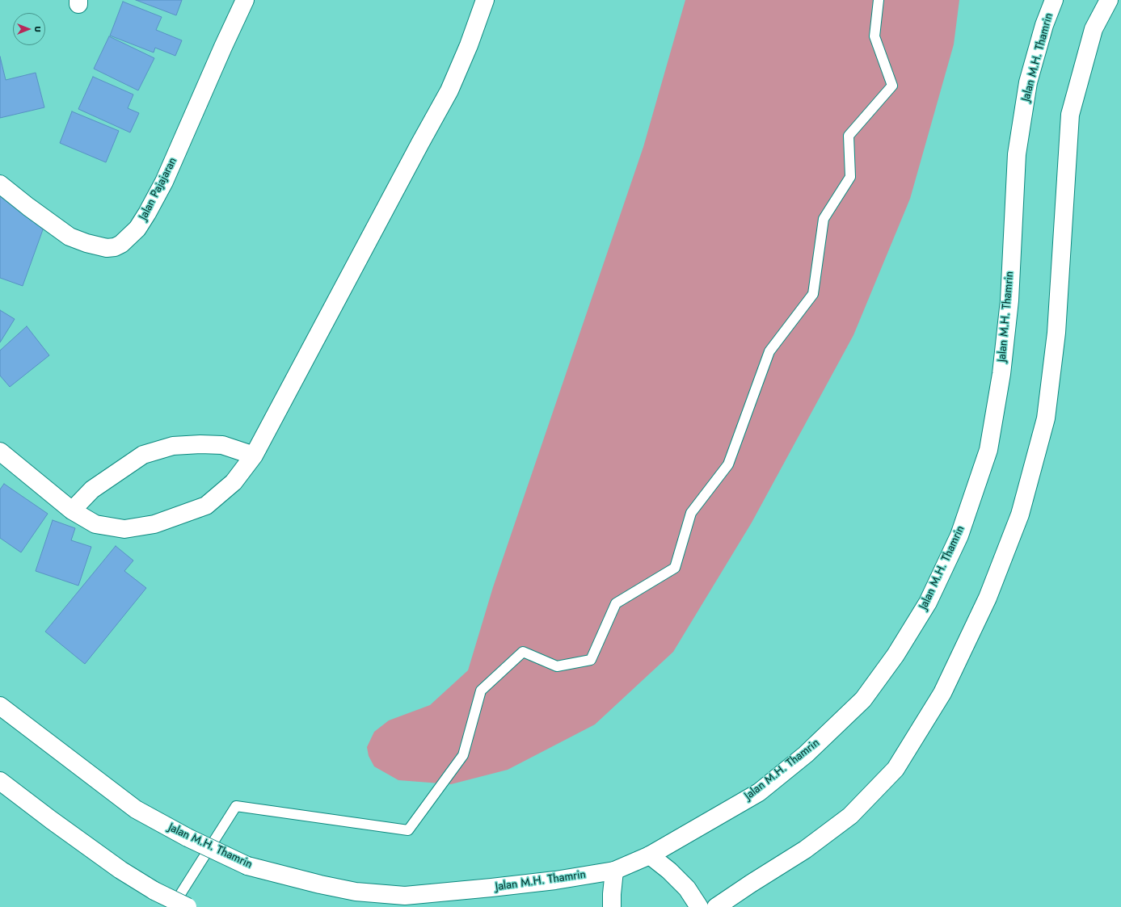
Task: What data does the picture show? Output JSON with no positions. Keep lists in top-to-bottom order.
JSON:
{
  "streets": {
    "main road": ["Jalan M.H. Thamrin", "Jalan Pajajaran"]
  },
  "north": "right"
}
